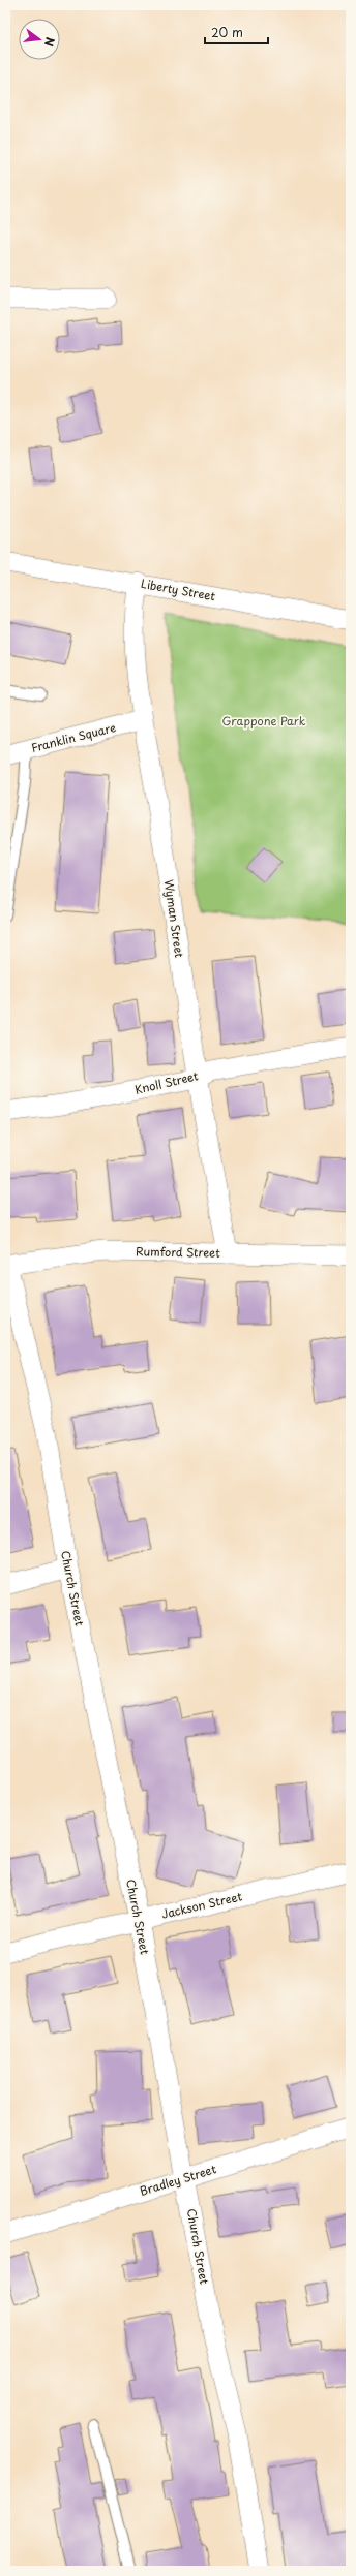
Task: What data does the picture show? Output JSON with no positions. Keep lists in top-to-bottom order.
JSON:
{
  "streets": {
    "street": [
      "Liberty Street",
      "Franklin Square",
      "Wyman Street",
      "Knoll Street",
      "Rumford Street",
      "Church Street",
      "Jackson Street",
      "Bradley Street"
    ]
  },
  "crossings": [
    ["Liberty Street", "Wyman Street"],
    ["Franklin Square", "Wyman Street"],
    ["Wyman Street", "Knoll Street"],
    ["Wyman Street", "Rumford Street"],
    ["Rumford Street", "Church Street"],
    ["Church Street", "Jackson Street"],
    ["Church Street", "Bradley Street"]
  ],
  "parks": ["Grappone Park"],
  "scale_bar": "20 m",
  "north": "right"
}
